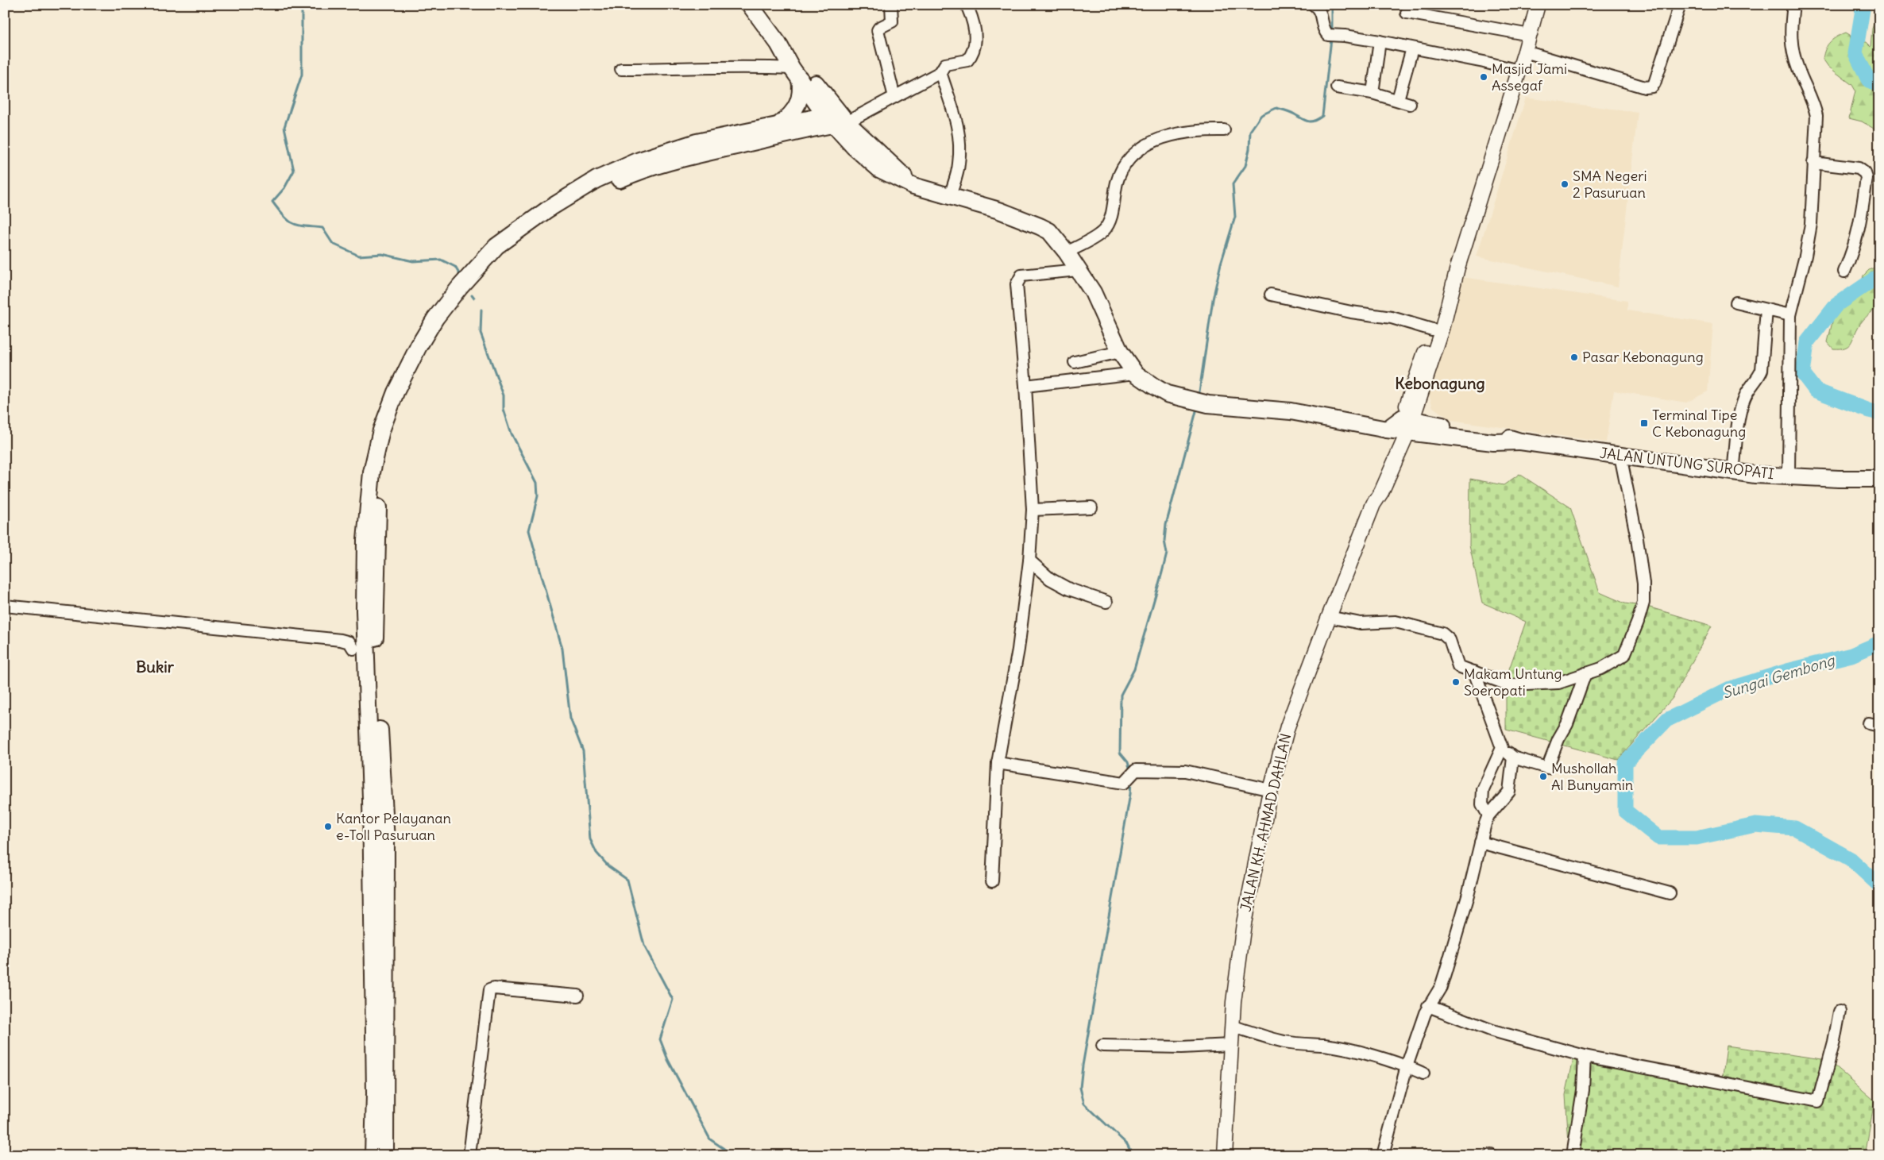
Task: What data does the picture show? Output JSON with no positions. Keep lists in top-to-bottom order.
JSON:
{
  "streets": {
    "highway": ["JALAN UNTUNG SUROPATI"],
    "main road": ["JALAN KH. AHMAD DAHLAN"]
  },
  "crossings": [
    ["JALAN UNTUNG SUROPATI", "JALAN KH. AHMAD DAHLAN"]
  ],
  "districts": ["Kebonagung", "Bukir"],
  "water": ["Sungai Gembong"],
  "places": {
    "other": [
      "Masjid Jami Assegaf",
      "SMA Negeri 2 Pasuruan",
      "Pasar Kebonagung",
      "Makam Untung Soeropati",
      "Mushollah Al Bunyamin",
      "Kantor Pelayanan e-Toll Pasuruan"
    ],
    "transit": ["Terminal Tipe C Kebonagung"]
  }
}
